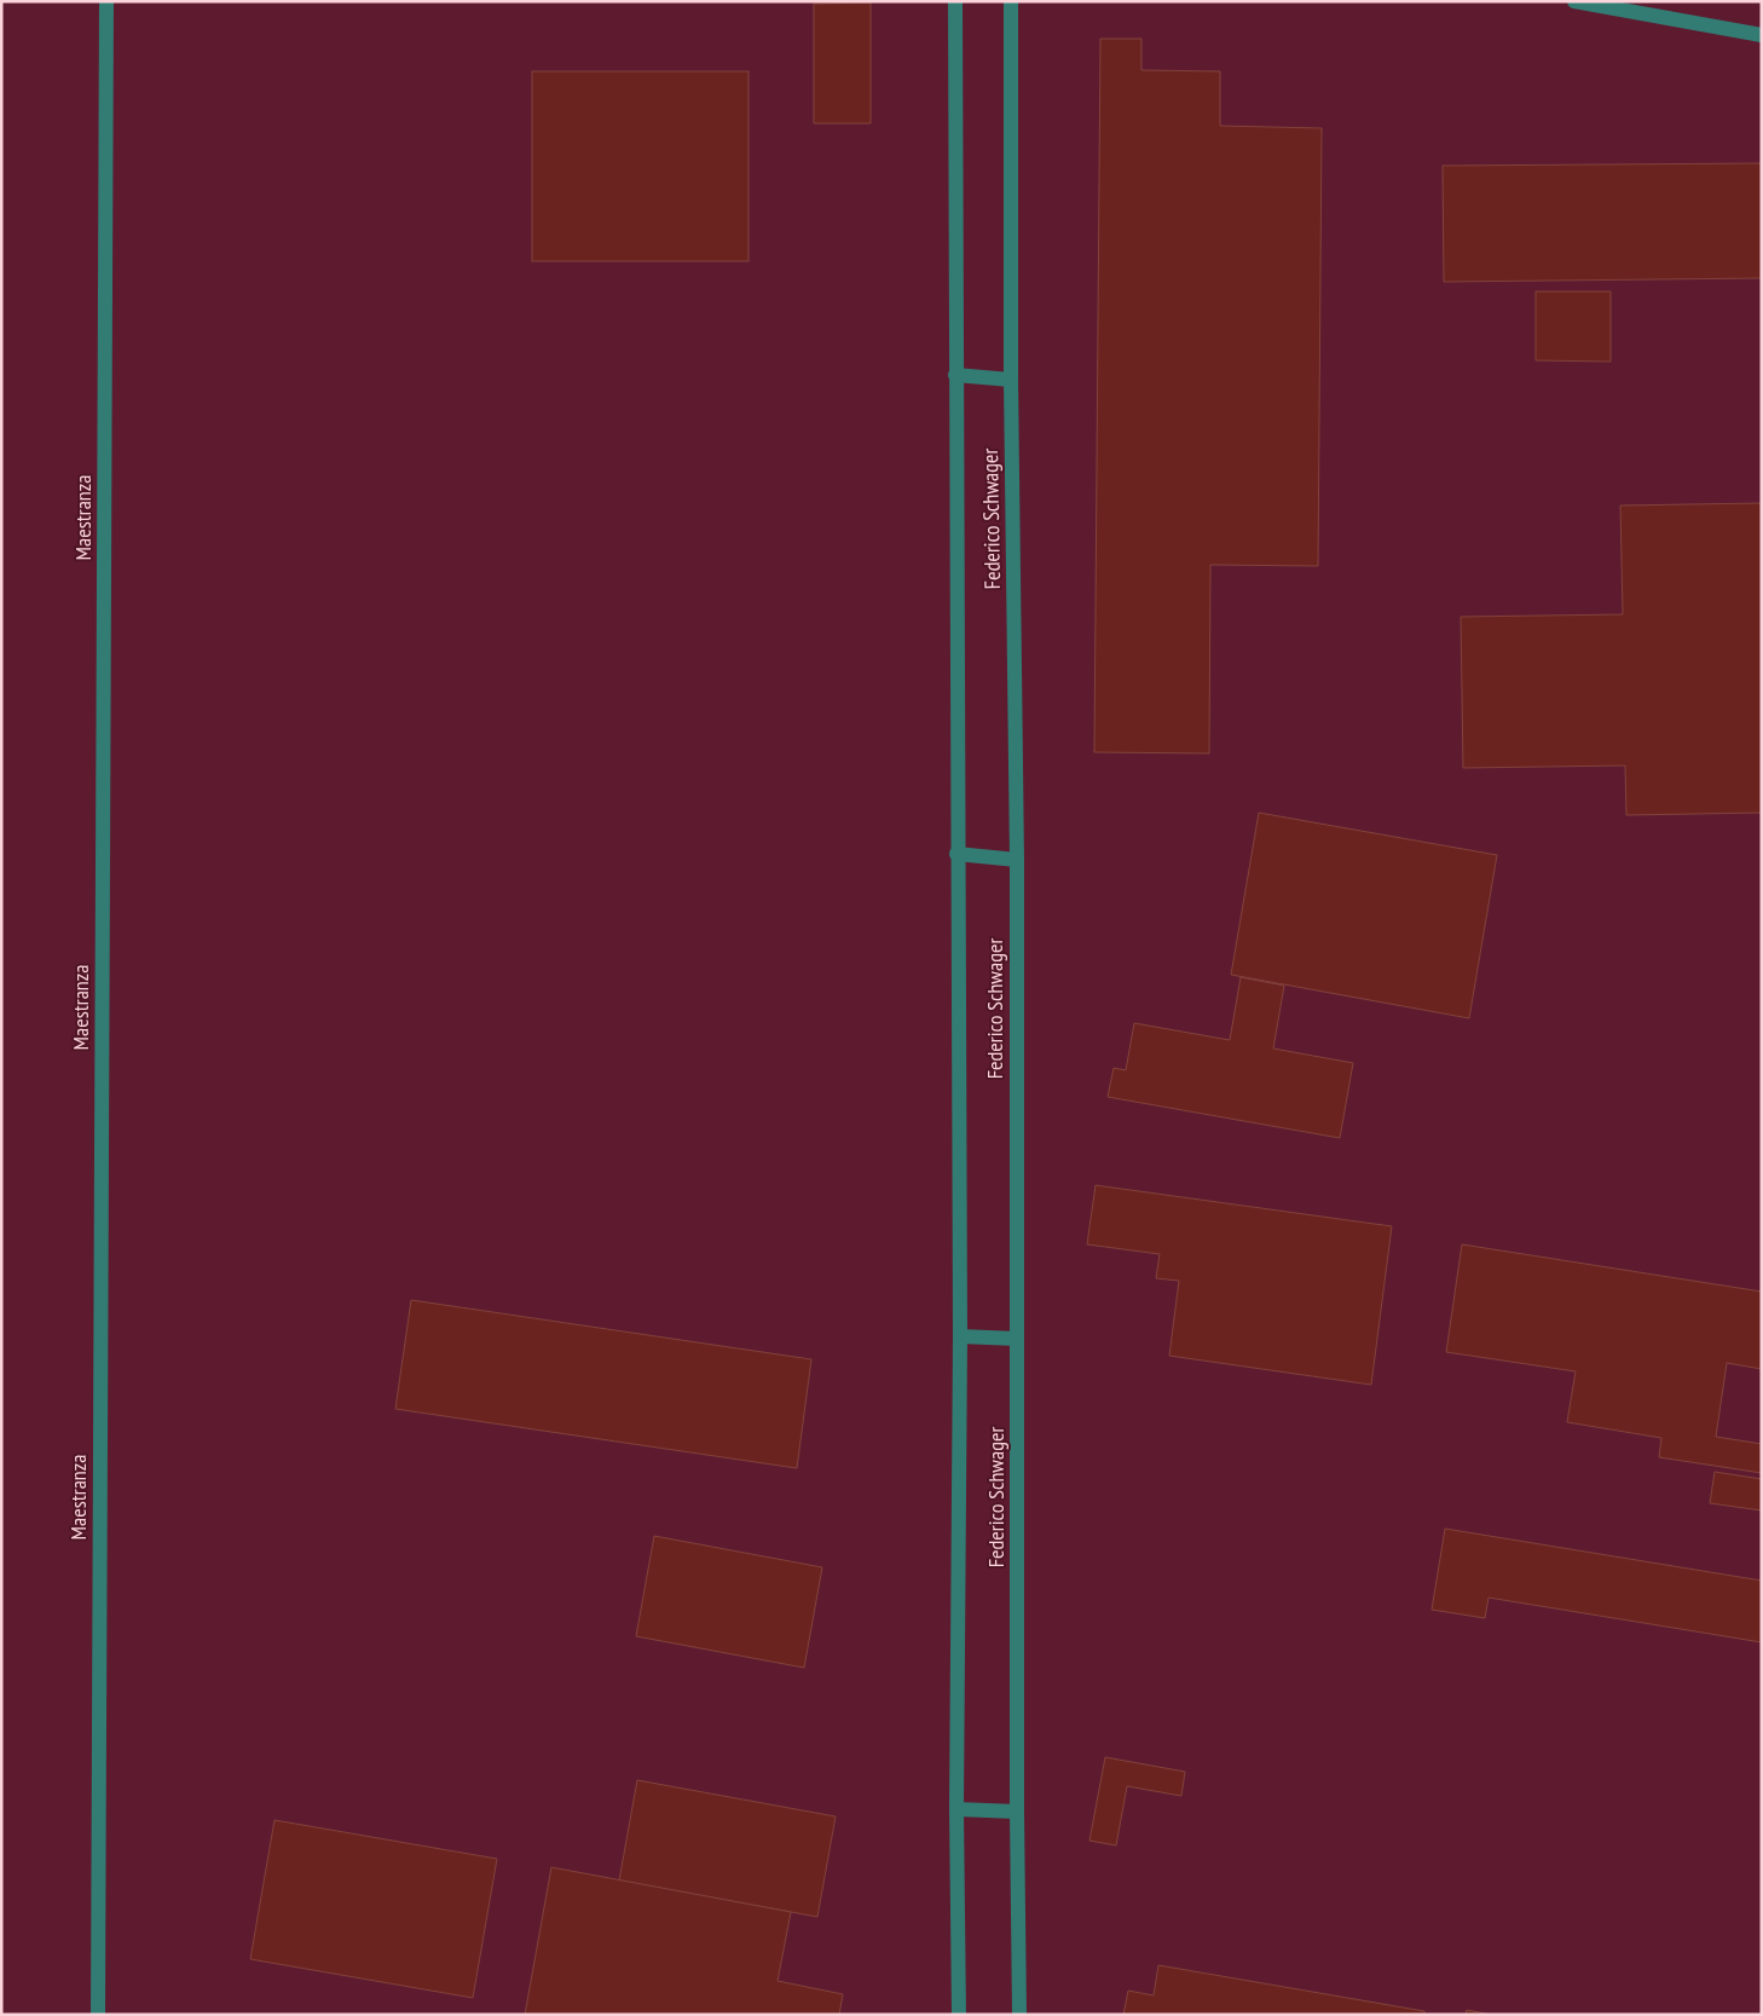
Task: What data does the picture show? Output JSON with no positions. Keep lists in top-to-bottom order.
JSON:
{
  "streets": {
    "street": ["Maestranza", "Federico Schwager"]
  }
}
